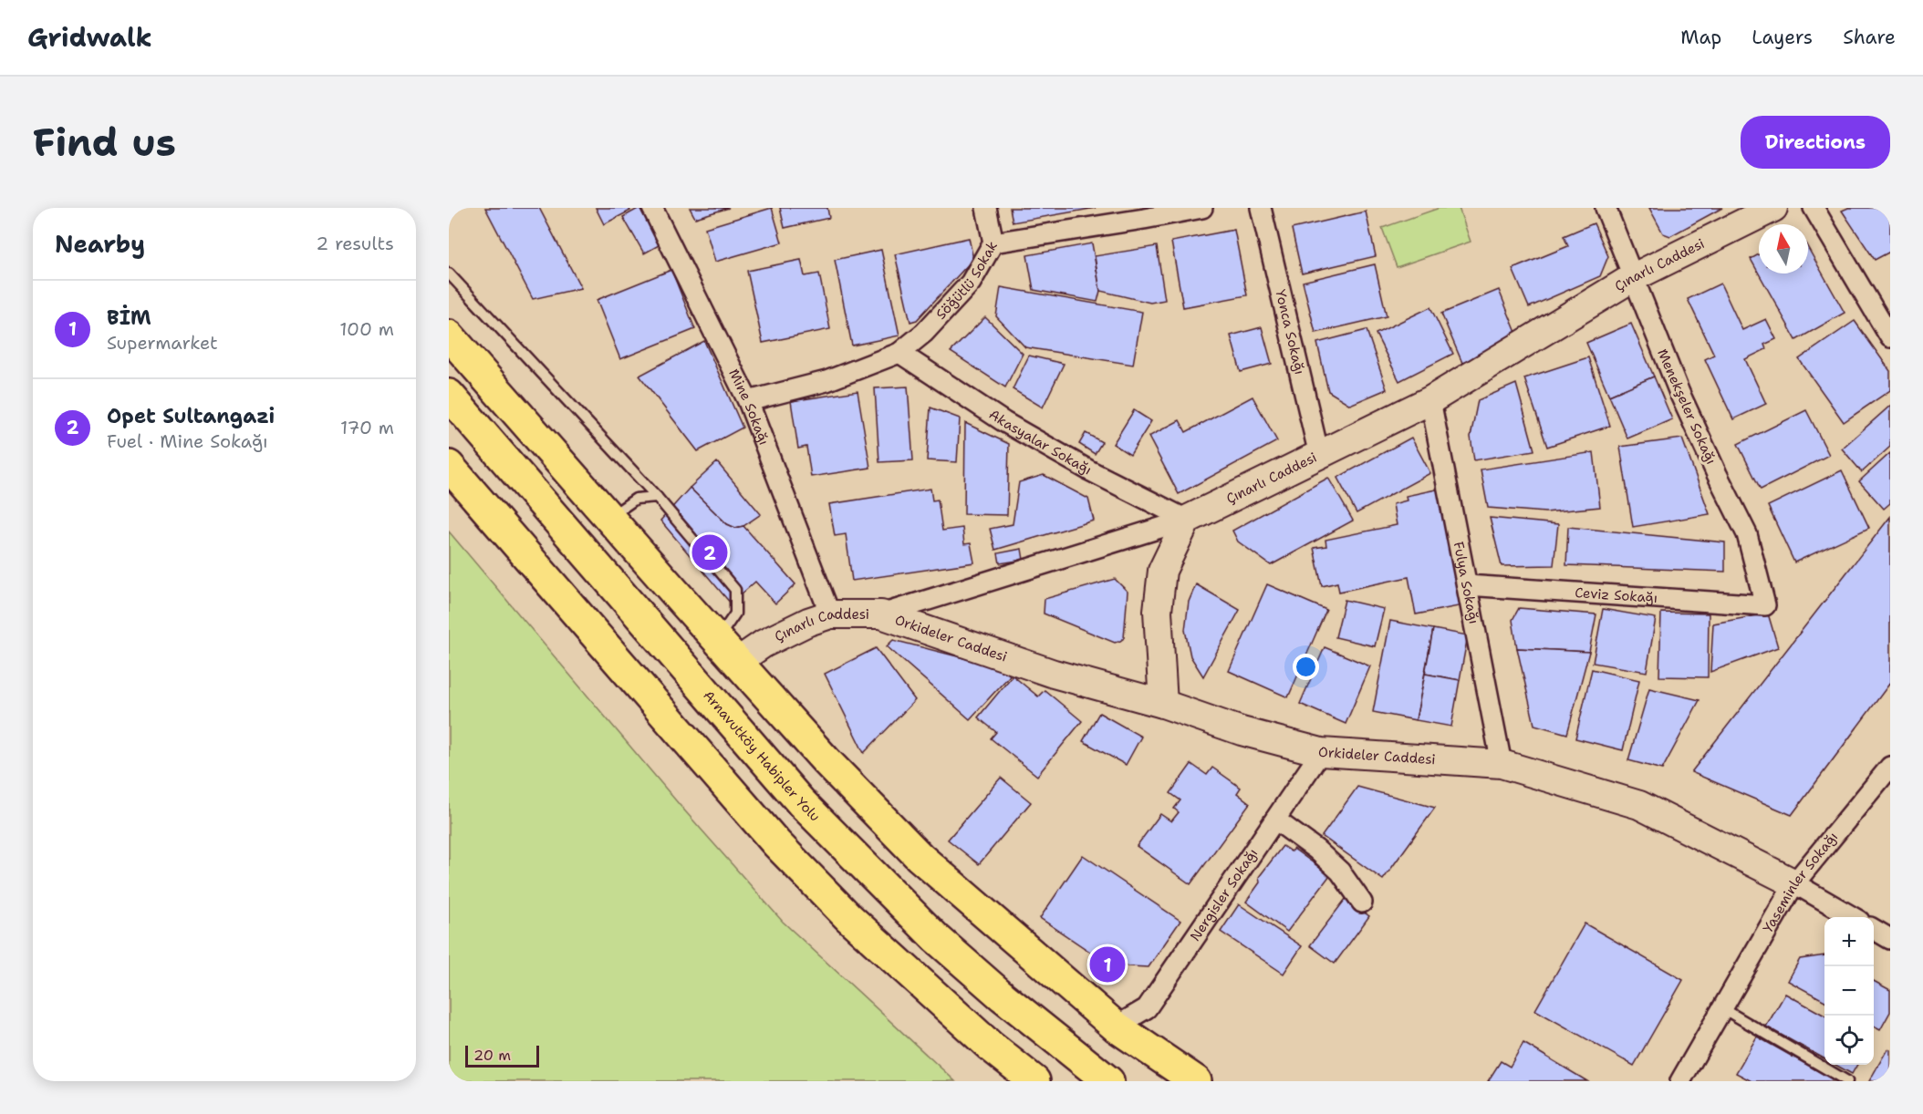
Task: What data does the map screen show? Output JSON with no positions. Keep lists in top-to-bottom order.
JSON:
{
  "streets": {
    "highway": ["Arnavutköy Habipler Yolu"],
    "street": [
      "Çınarlı Caddesi",
      "Söğütlü Sokak",
      "Yonca Sokağı",
      "Menekşeler Sokağı",
      "Mine Sokağı",
      "Akasyalar Sokağı",
      "Fulya Sokağı",
      "Ceviz Sokağı",
      "Orkideler Caddesi",
      "Yaseminler Sokağı",
      "Nergisler Sokağı"
    ]
  },
  "crossings": [
    ["Çınarlı Caddesi", "Yonca Sokağı"],
    ["Çınarlı Caddesi", "Menekşeler Sokağı"],
    ["Çınarlı Caddesi", "Mine Sokağı"],
    ["Çınarlı Caddesi", "Akasyalar Sokağı"],
    ["Çınarlı Caddesi", "Fulya Sokağı"],
    ["Çınarlı Caddesi", "Orkideler Caddesi"],
    ["Söğütlü Sokak", "Mine Sokağı"],
    ["Söğütlü Sokak", "Akasyalar Sokağı"],
    ["Menekşeler Sokağı", "Ceviz Sokağı"],
    ["Fulya Sokağı", "Ceviz Sokağı"],
    ["Fulya Sokağı", "Orkideler Caddesi"],
    ["Orkideler Caddesi", "Yaseminler Sokağı"],
    ["Orkideler Caddesi", "Nergisler Sokağı"]
  ],
  "scale_bar": "20 m",
  "north": "top",
  "page": {
    "header": "Gridwalk",
    "nav": ["Map", "Layers", "Share"],
    "buttons": "Directions",
    "title": "Find us",
    "heading": ["Nearby", "2 results"],
    "list": [
      {
        "mark": "1",
        "name": "BİM",
        "note": "Supermarket",
        "value": "100 m"
      },
      {
        "mark": "2",
        "name": "Opet Sultangazi",
        "note": "Fuel · Mine Sokağı",
        "value": "170 m"
      }
    ],
    "pins": ["2", "1"],
    "map_buttons": ["+", "−"],
    "scale": "20 m"
  }
}
